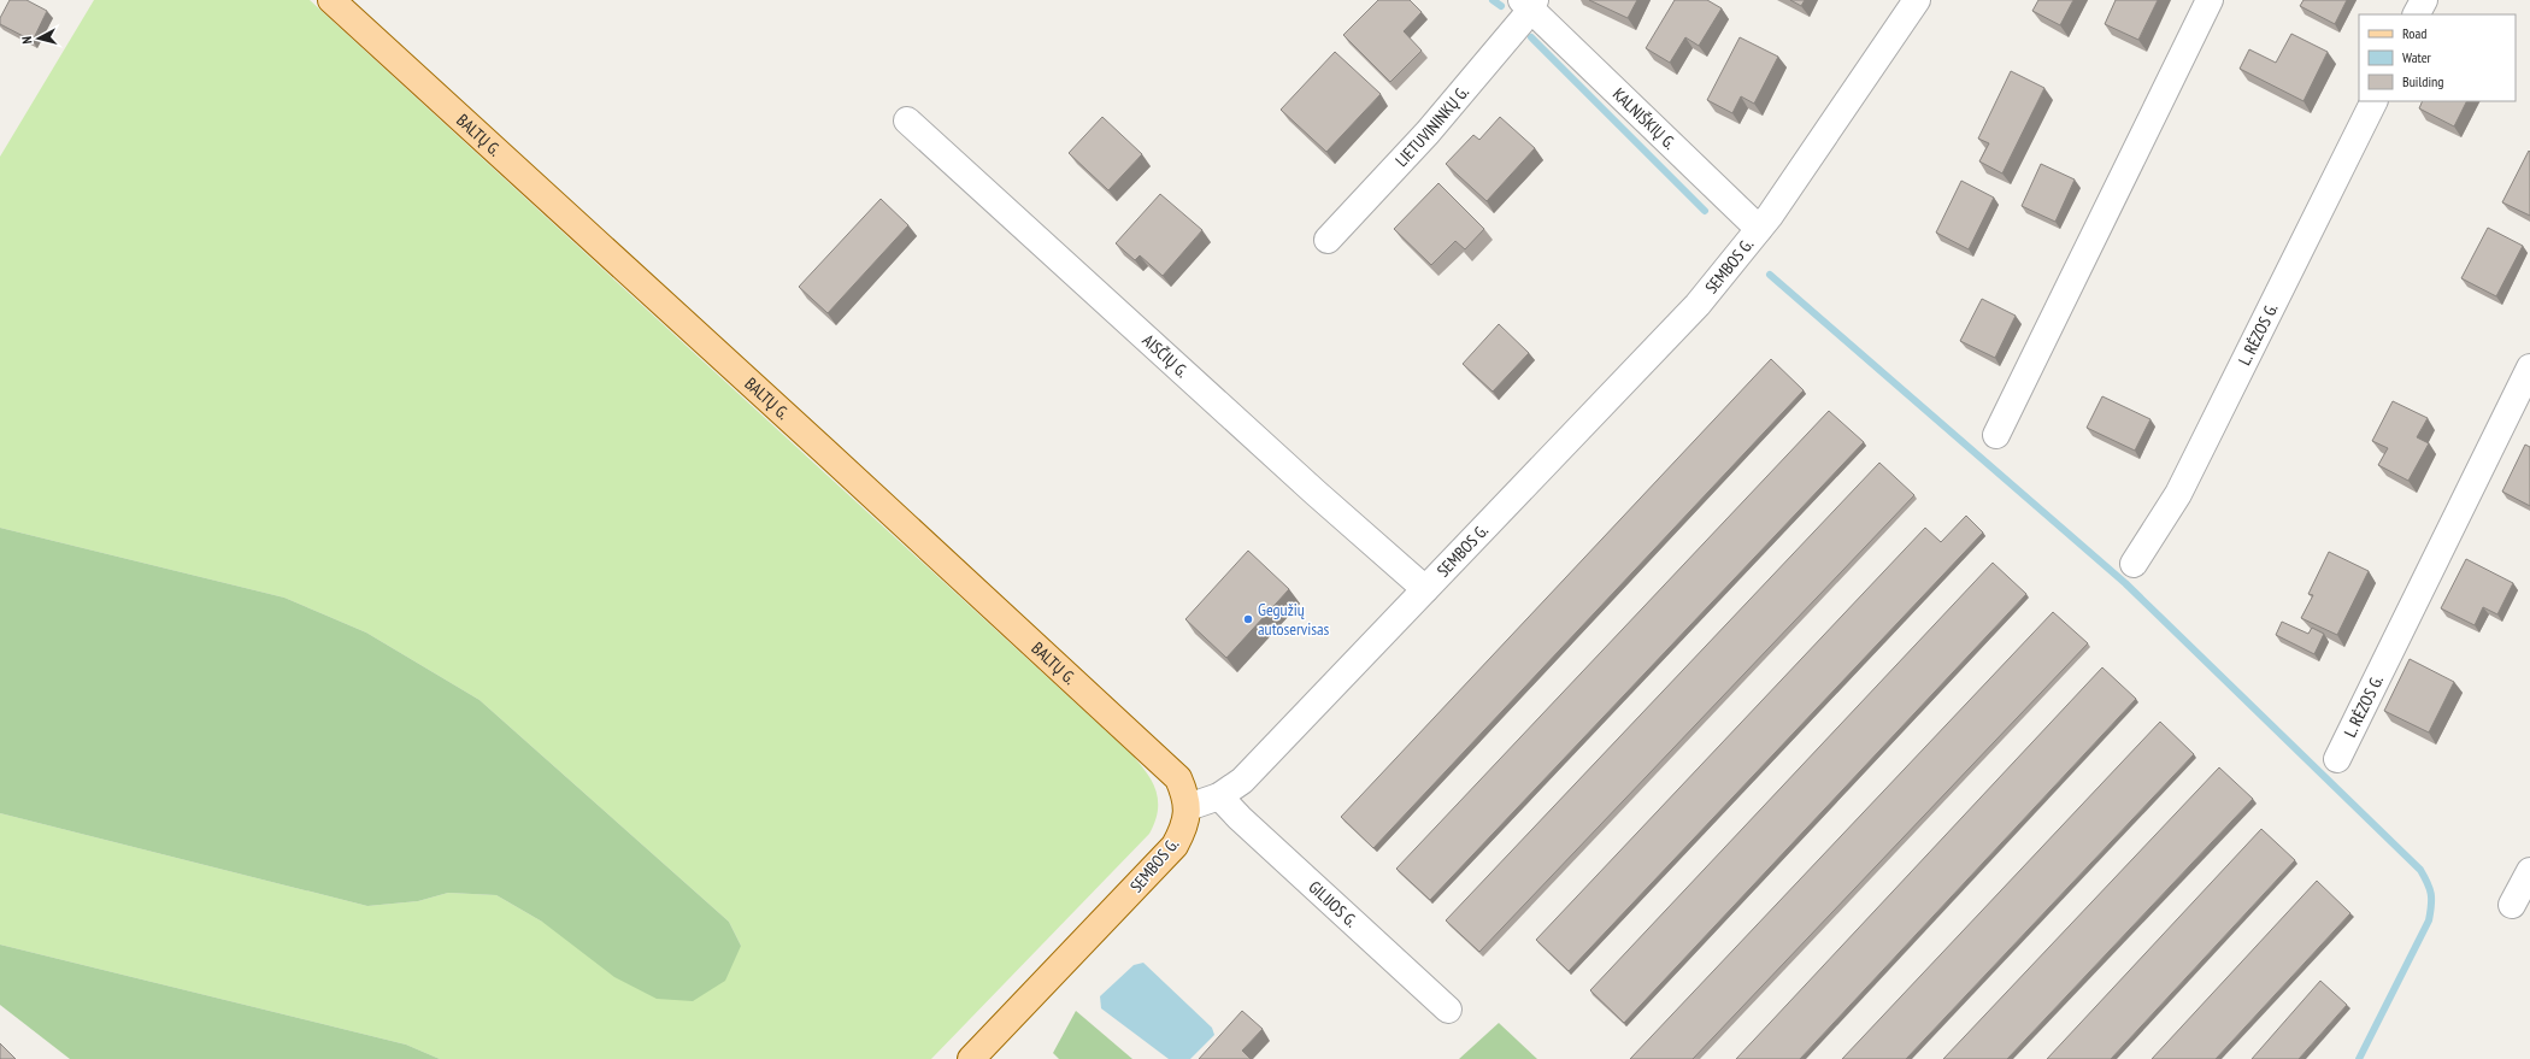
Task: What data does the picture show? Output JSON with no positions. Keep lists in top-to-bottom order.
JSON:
{
  "streets": {
    "main road": ["BALTŲ G.", "SEMBOS G."],
    "street": [
      "KALNIŠKIŲ G.",
      "LIETUVININKŲ G.",
      "L. RĖZOS G.",
      "AISČIŲ G.",
      "GILIJOS G."
    ]
  },
  "crossings": [
    ["KALNIŠKIŲ G.", "LIETUVININKŲ G."],
    ["KALNIŠKIŲ G.", "SEMBOS G."],
    ["BALTŲ G.", "SEMBOS G."],
    ["SEMBOS G.", "AISČIŲ G."],
    ["SEMBOS G.", "GILIJOS G."]
  ],
  "places": ["Gegužių autoservisas"],
  "legend": ["Road", "Water", "Building"],
  "north": "left"
}
